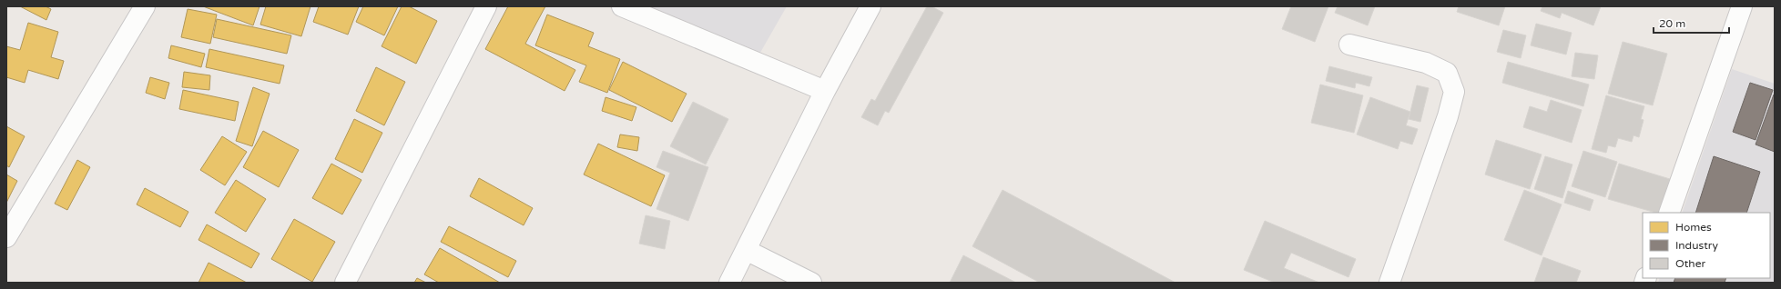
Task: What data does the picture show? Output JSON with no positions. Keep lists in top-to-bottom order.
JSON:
{
  "legend": ["Homes", "Industry", "Other"],
  "scale_bar": "20 m"
}
